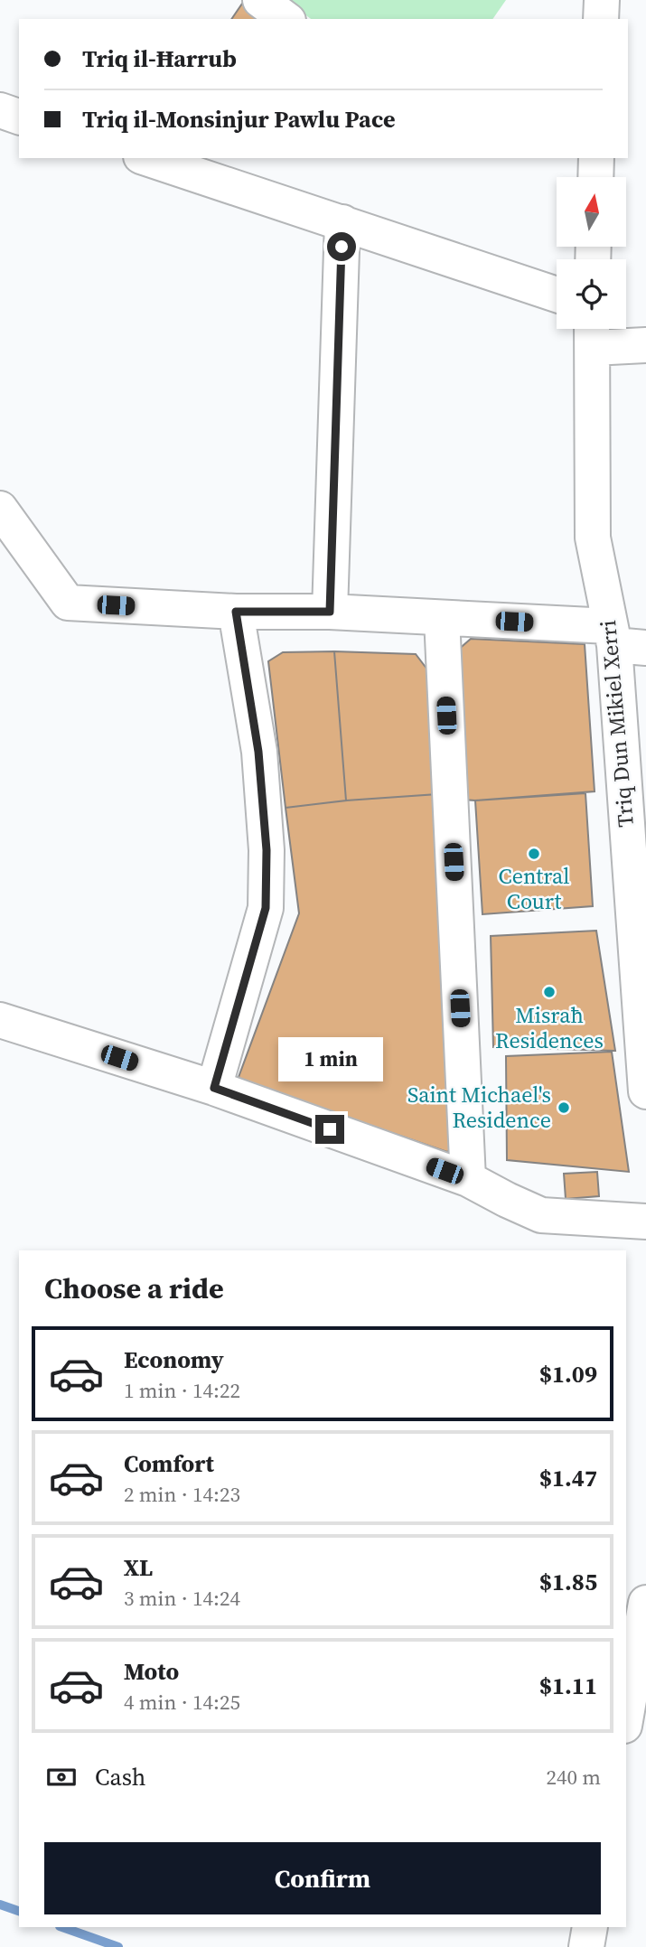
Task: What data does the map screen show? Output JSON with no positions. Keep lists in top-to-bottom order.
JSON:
{
  "streets": {
    "street": ["Triq Dun Mikiel Xerri"]
  },
  "places": ["Central Court", "Misraħ Residences", "Saint Michael's Residence"],
  "north": "top",
  "page": {
    "banner": ["Triq il-Ħarrub", "Triq il-Monsinjur Pawlu Pace"],
    "bubble": "1 min",
    "heading": "Choose a ride",
    "list": [
      {
        "name": "Economy",
        "note": "1 min · 14:22",
        "value": "$1.09"
      },
      {
        "name": "Comfort",
        "note": "2 min · 14:23",
        "value": "$1.47"
      },
      {
        "name": "XL",
        "note": "3 min · 14:24",
        "value": "$1.85"
      },
      {
        "name": "Moto",
        "note": "4 min · 14:25",
        "value": "$1.11"
      }
    ],
    "pay": ["Cash", "240 m"],
    "buttons": "Confirm"
  }
}
